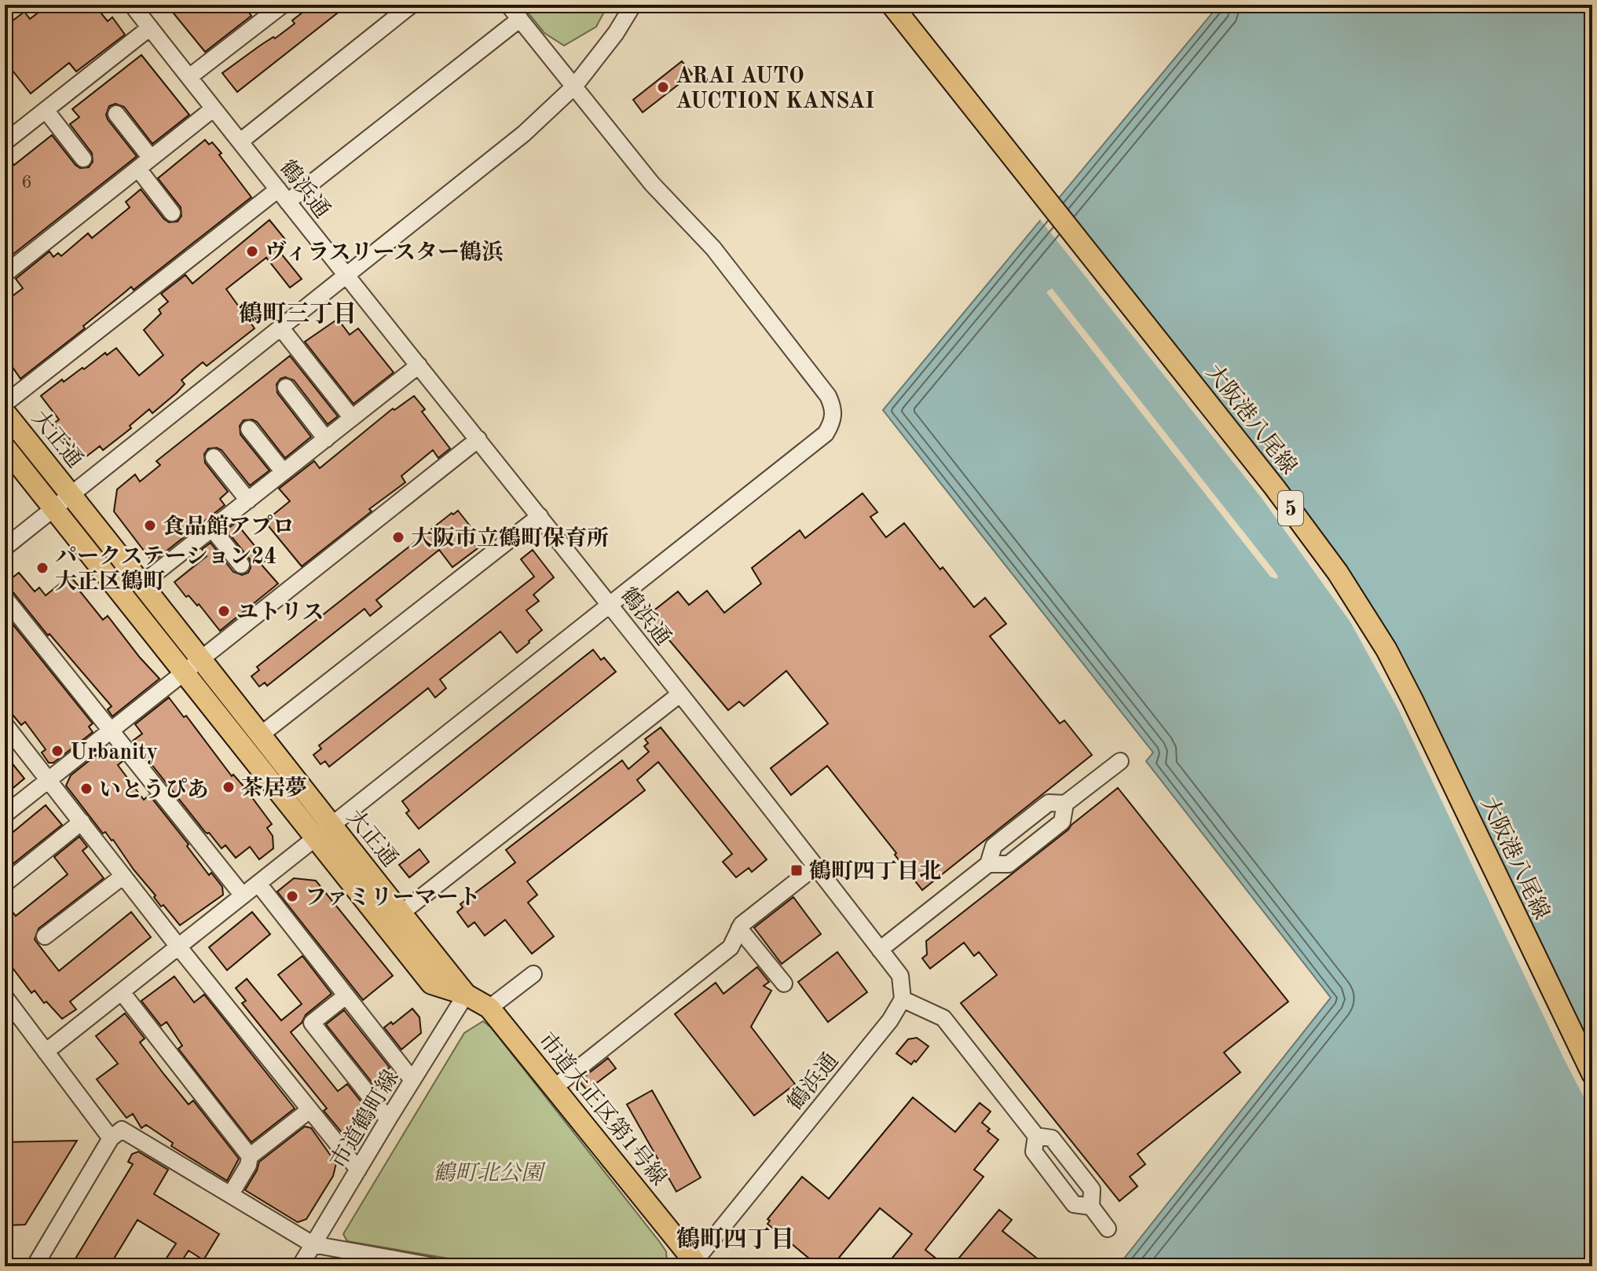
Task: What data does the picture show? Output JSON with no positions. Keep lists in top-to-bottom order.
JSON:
{
  "streets": {
    "main road": [
      "大阪港八尾線",
      "大正通",
      "5",
      "市道大正区第1号線"
    ],
    "street": ["鶴浜通", "市道鶴町線"]
  },
  "crossings": [
    ["鶴浜通", "市道大正区第1号線"],
    ["大正通", "市道大正区第1号線"],
    ["大正通", "市道鶴町線"],
    ["市道大正区第1号線", "市道鶴町線"]
  ],
  "districts": ["鶴町三丁目", "鶴町四丁目"],
  "parks": ["鶴町北公園"],
  "places": {
    "other": [
      "ARAI AUTO AUCTION KANSAI",
      "ヴィラスリースター鶴浜",
      "食品館アプロ",
      "大阪市立鶴町保育所",
      "パークステーション24 大正区鶴町",
      "ユトリス",
      "Urbanity",
      "茶居夢",
      "いとうぴあ",
      "ファミリーマート"
    ],
    "transit": ["鶴町四丁目北"]
  },
  "house_numbers": ["6"]
}
